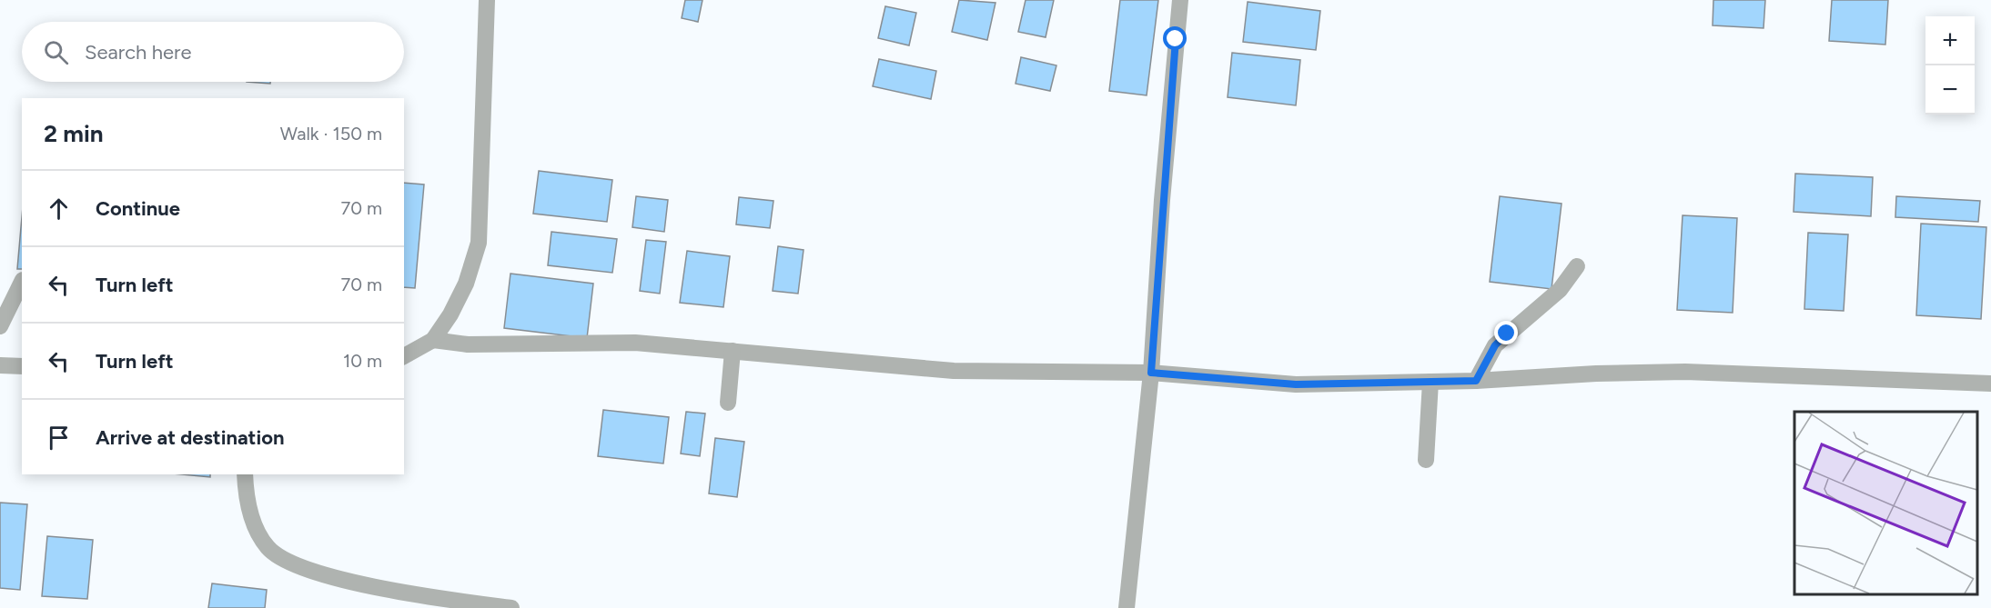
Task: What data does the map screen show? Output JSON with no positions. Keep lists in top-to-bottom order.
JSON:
{
  "page": {
    "map_buttons": ["+", "−"],
    "search": "Search here",
    "heading": ["2 min", "Walk · 150 m"],
    "list": [
      ["Continue", "70 m"],
      ["Turn left", "70 m"],
      ["Turn left", "10 m"],
      "Arrive at destination"
    ]
  }
}
